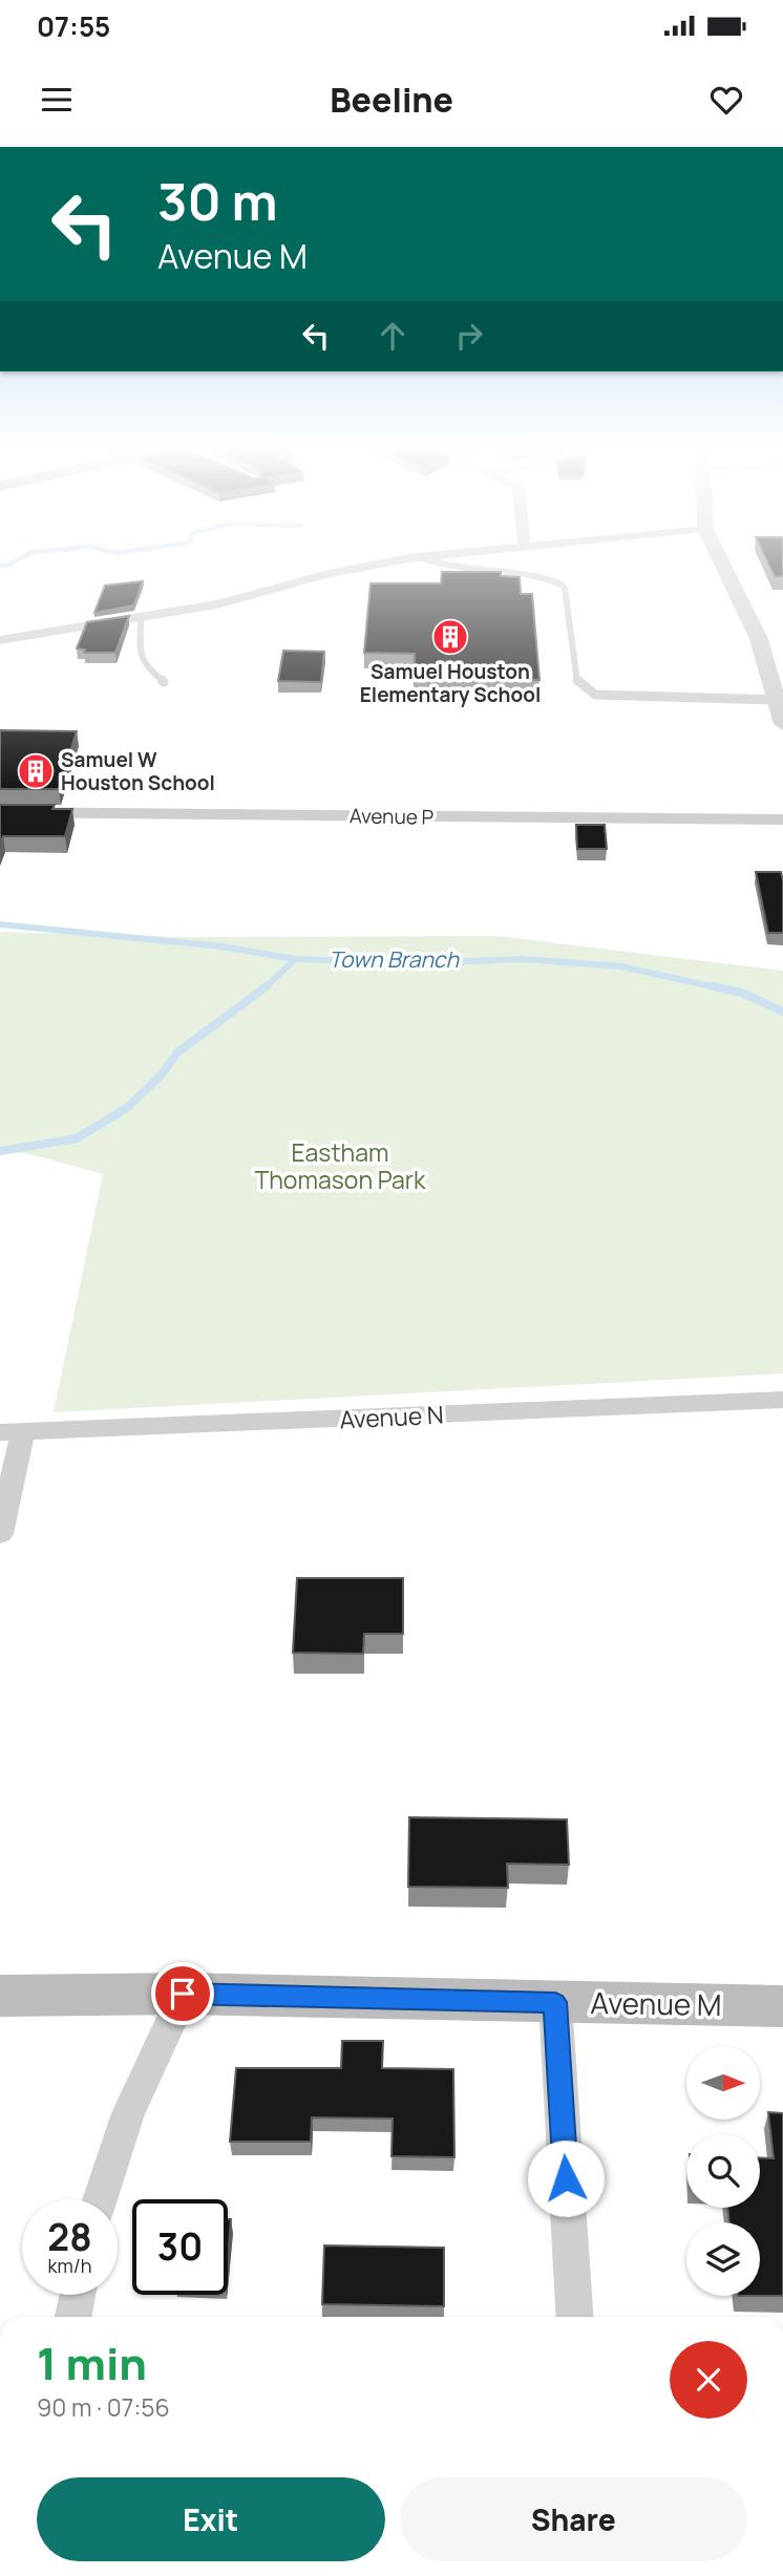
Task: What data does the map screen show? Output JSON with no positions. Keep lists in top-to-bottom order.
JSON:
{
  "streets": {
    "main road": ["Avenue M"],
    "street": ["Avenue P", "Avenue N"]
  },
  "water": ["Town Branch"],
  "parks": ["Eastham Thomason Park"],
  "places": {
    "building": ["Samuel Houston Elementary School", "Samuel W Houston School"]
  },
  "north": "right",
  "page": {
    "status": "07:55",
    "header": "Beeline",
    "turn": ["30 m", "Avenue M"],
    "speed": "28 km/h",
    "limit": "30",
    "heading": ["1 min", "90 m · 07:56"],
    "buttons": ["Exit", "Share"]
  }
}
